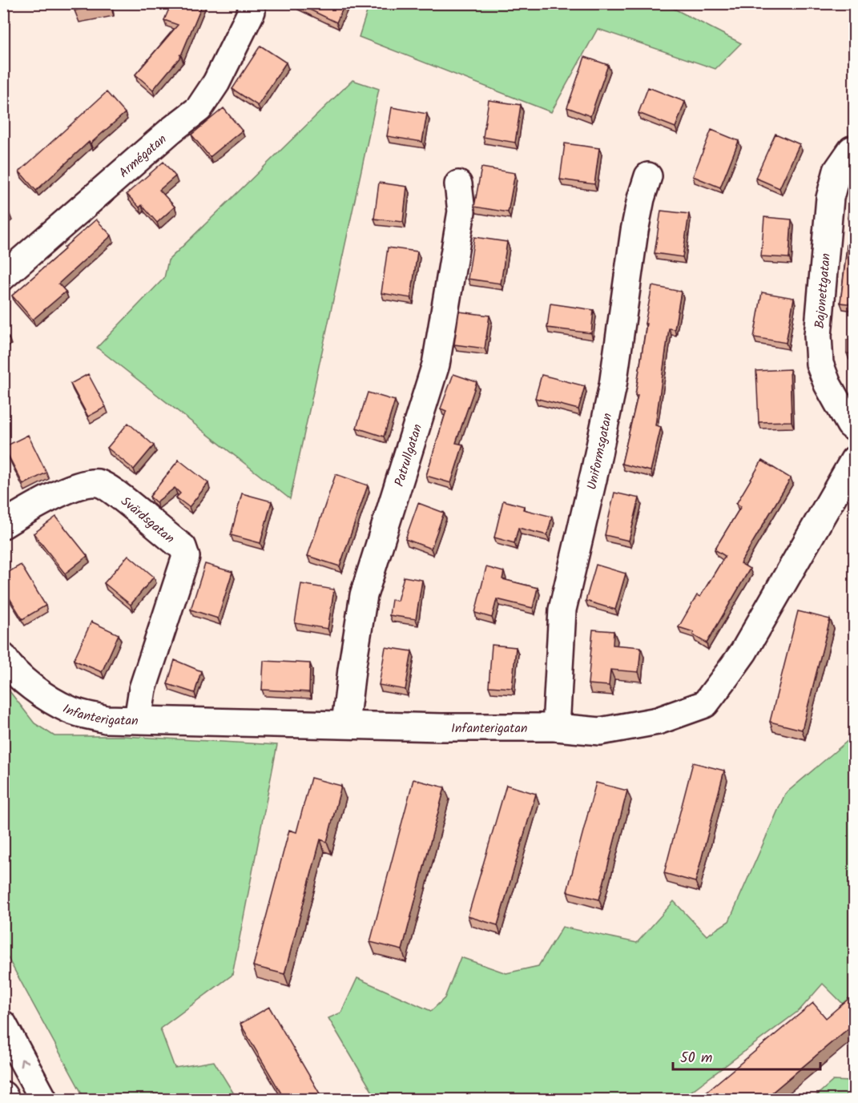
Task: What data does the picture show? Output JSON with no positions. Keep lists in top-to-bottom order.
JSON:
{
  "streets": {
    "main road": [
      "Armégatan",
      "Bajonettgatan",
      "Uniformsgatan",
      "Patrullgatan",
      "Svärdsgatan",
      "Infanterigatan"
    ]
  },
  "crossings": [
    ["Uniformsgatan", "Infanterigatan"],
    ["Patrullgatan", "Infanterigatan"],
    ["Svärdsgatan", "Infanterigatan"]
  ],
  "scale_bar": "50 m"
}
